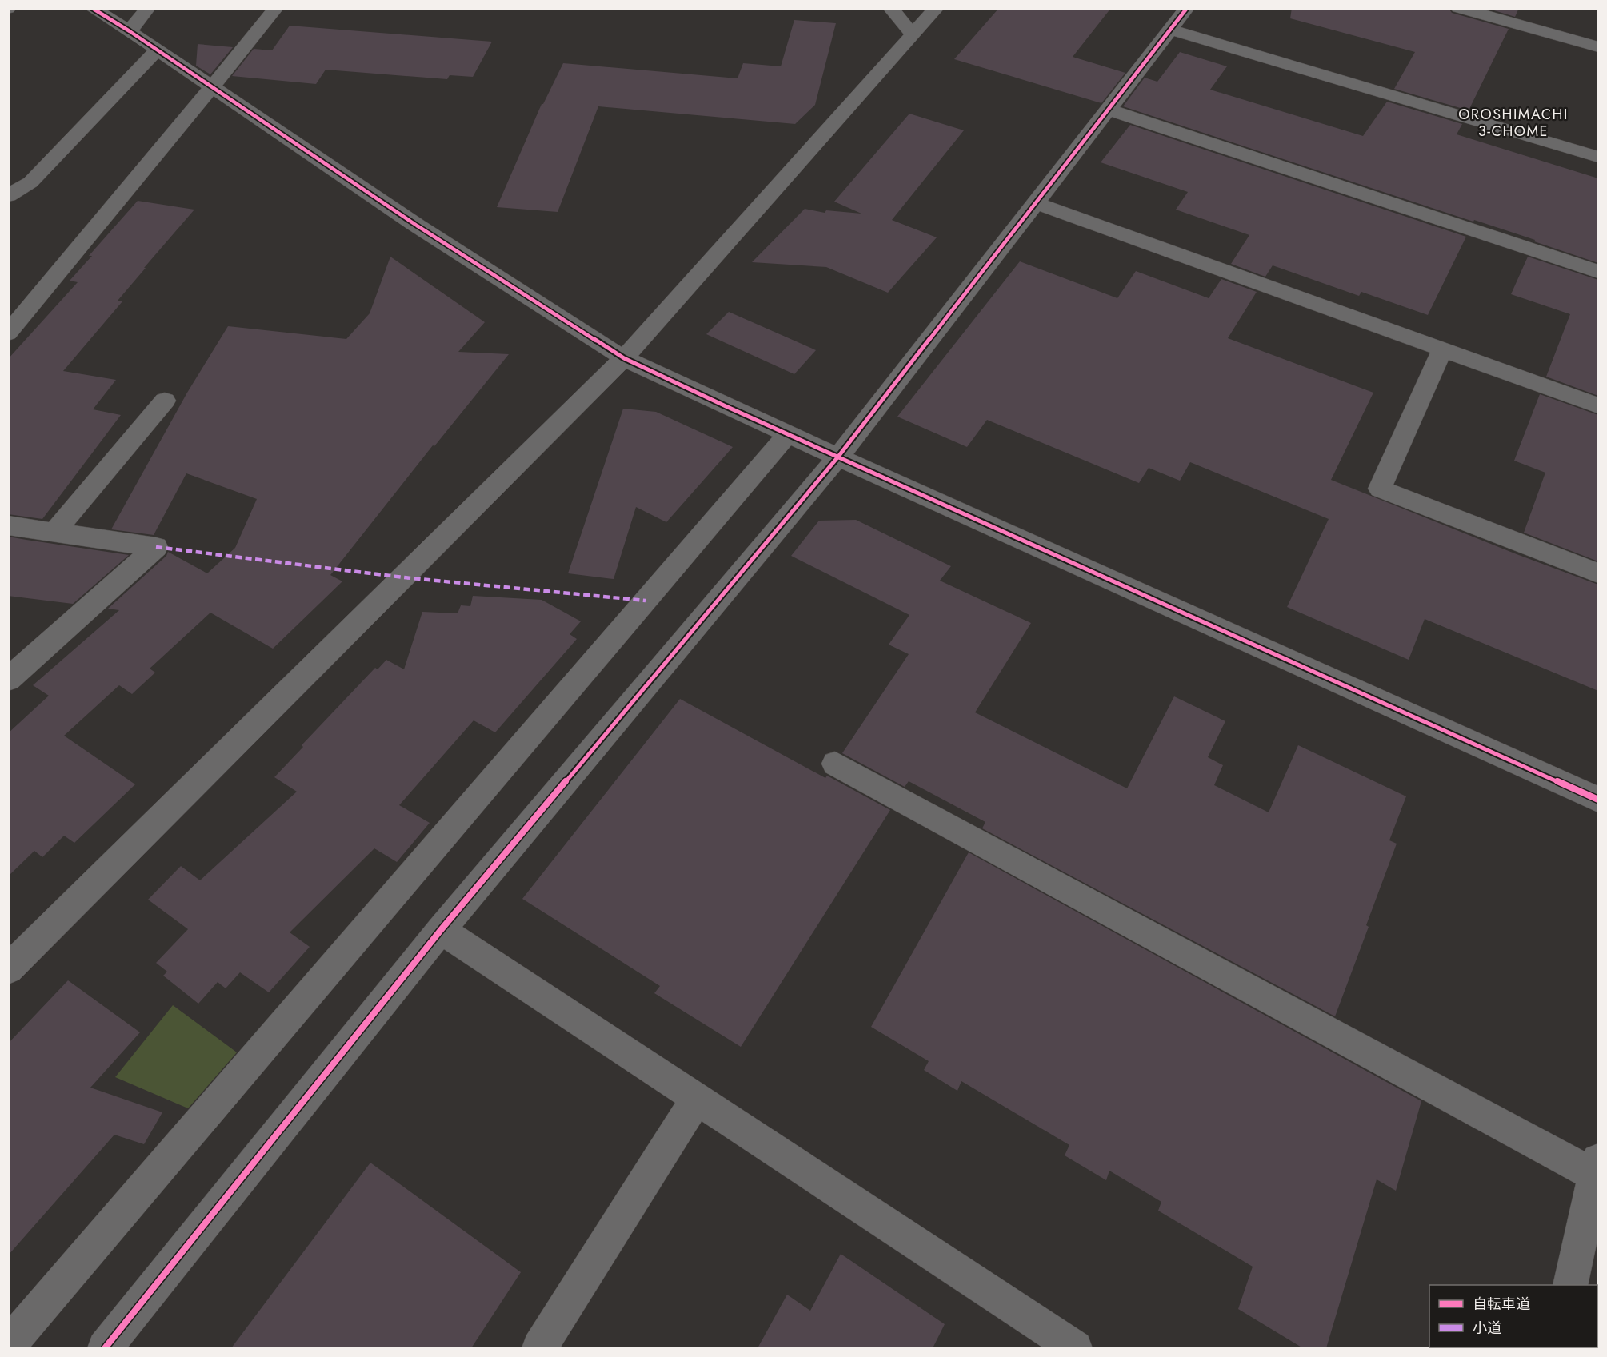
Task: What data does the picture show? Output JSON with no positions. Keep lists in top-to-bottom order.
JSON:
{
  "districts": ["OROSHIMACHI 3-CHOME"],
  "legend": ["自転車道", "小道"]
}
